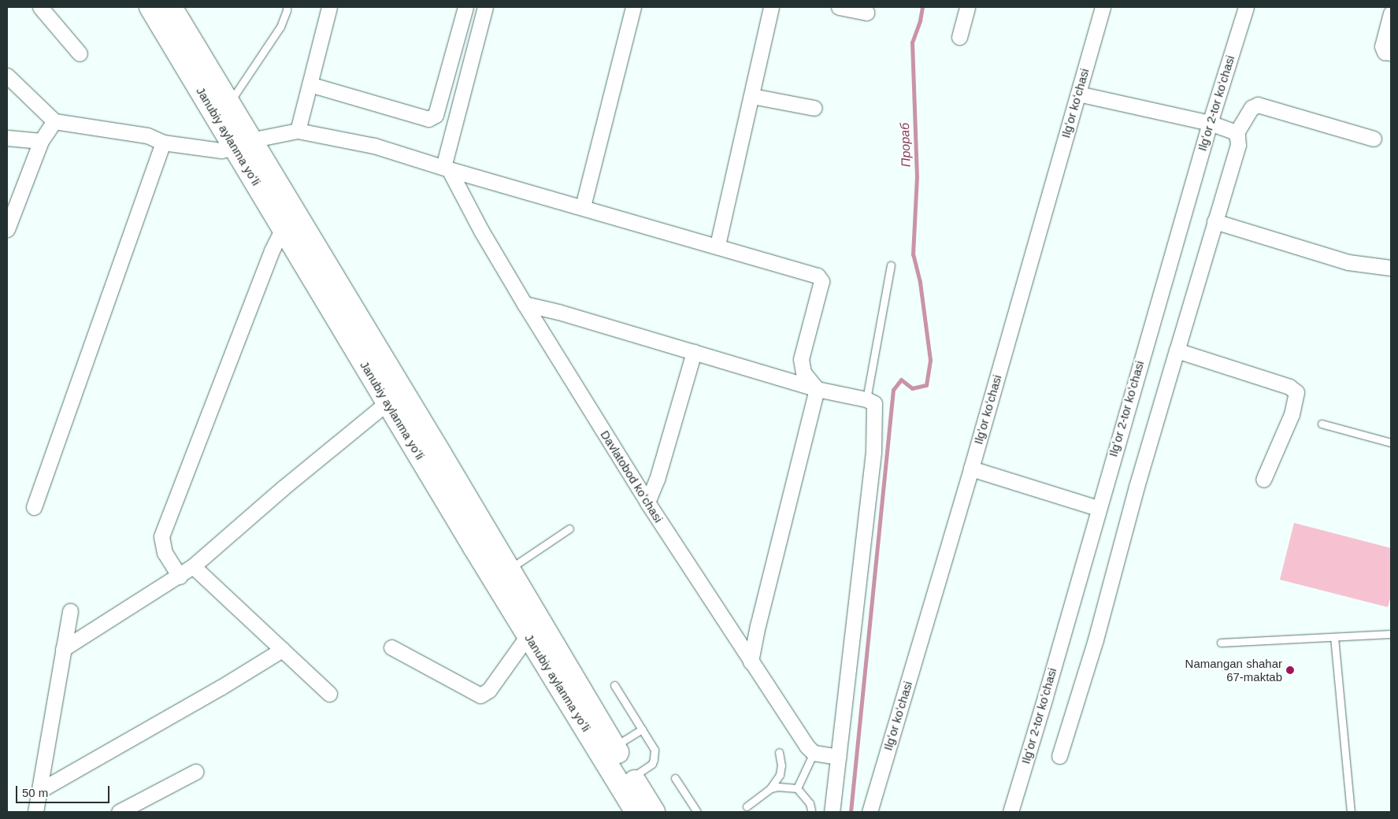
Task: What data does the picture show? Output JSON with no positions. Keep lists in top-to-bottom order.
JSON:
{
  "streets": {
    "highway": ["Janubiy aylanma yoʻli"],
    "street": ["Ilgʻor koʻchasi", "Ilgʻor 2-tor koʻchasi", "Davlatobod koʻchasi"]
  },
  "water": ["Прораб"],
  "places": ["Namangan shahar 67-maktab"],
  "scale_bar": "50 m"
}
